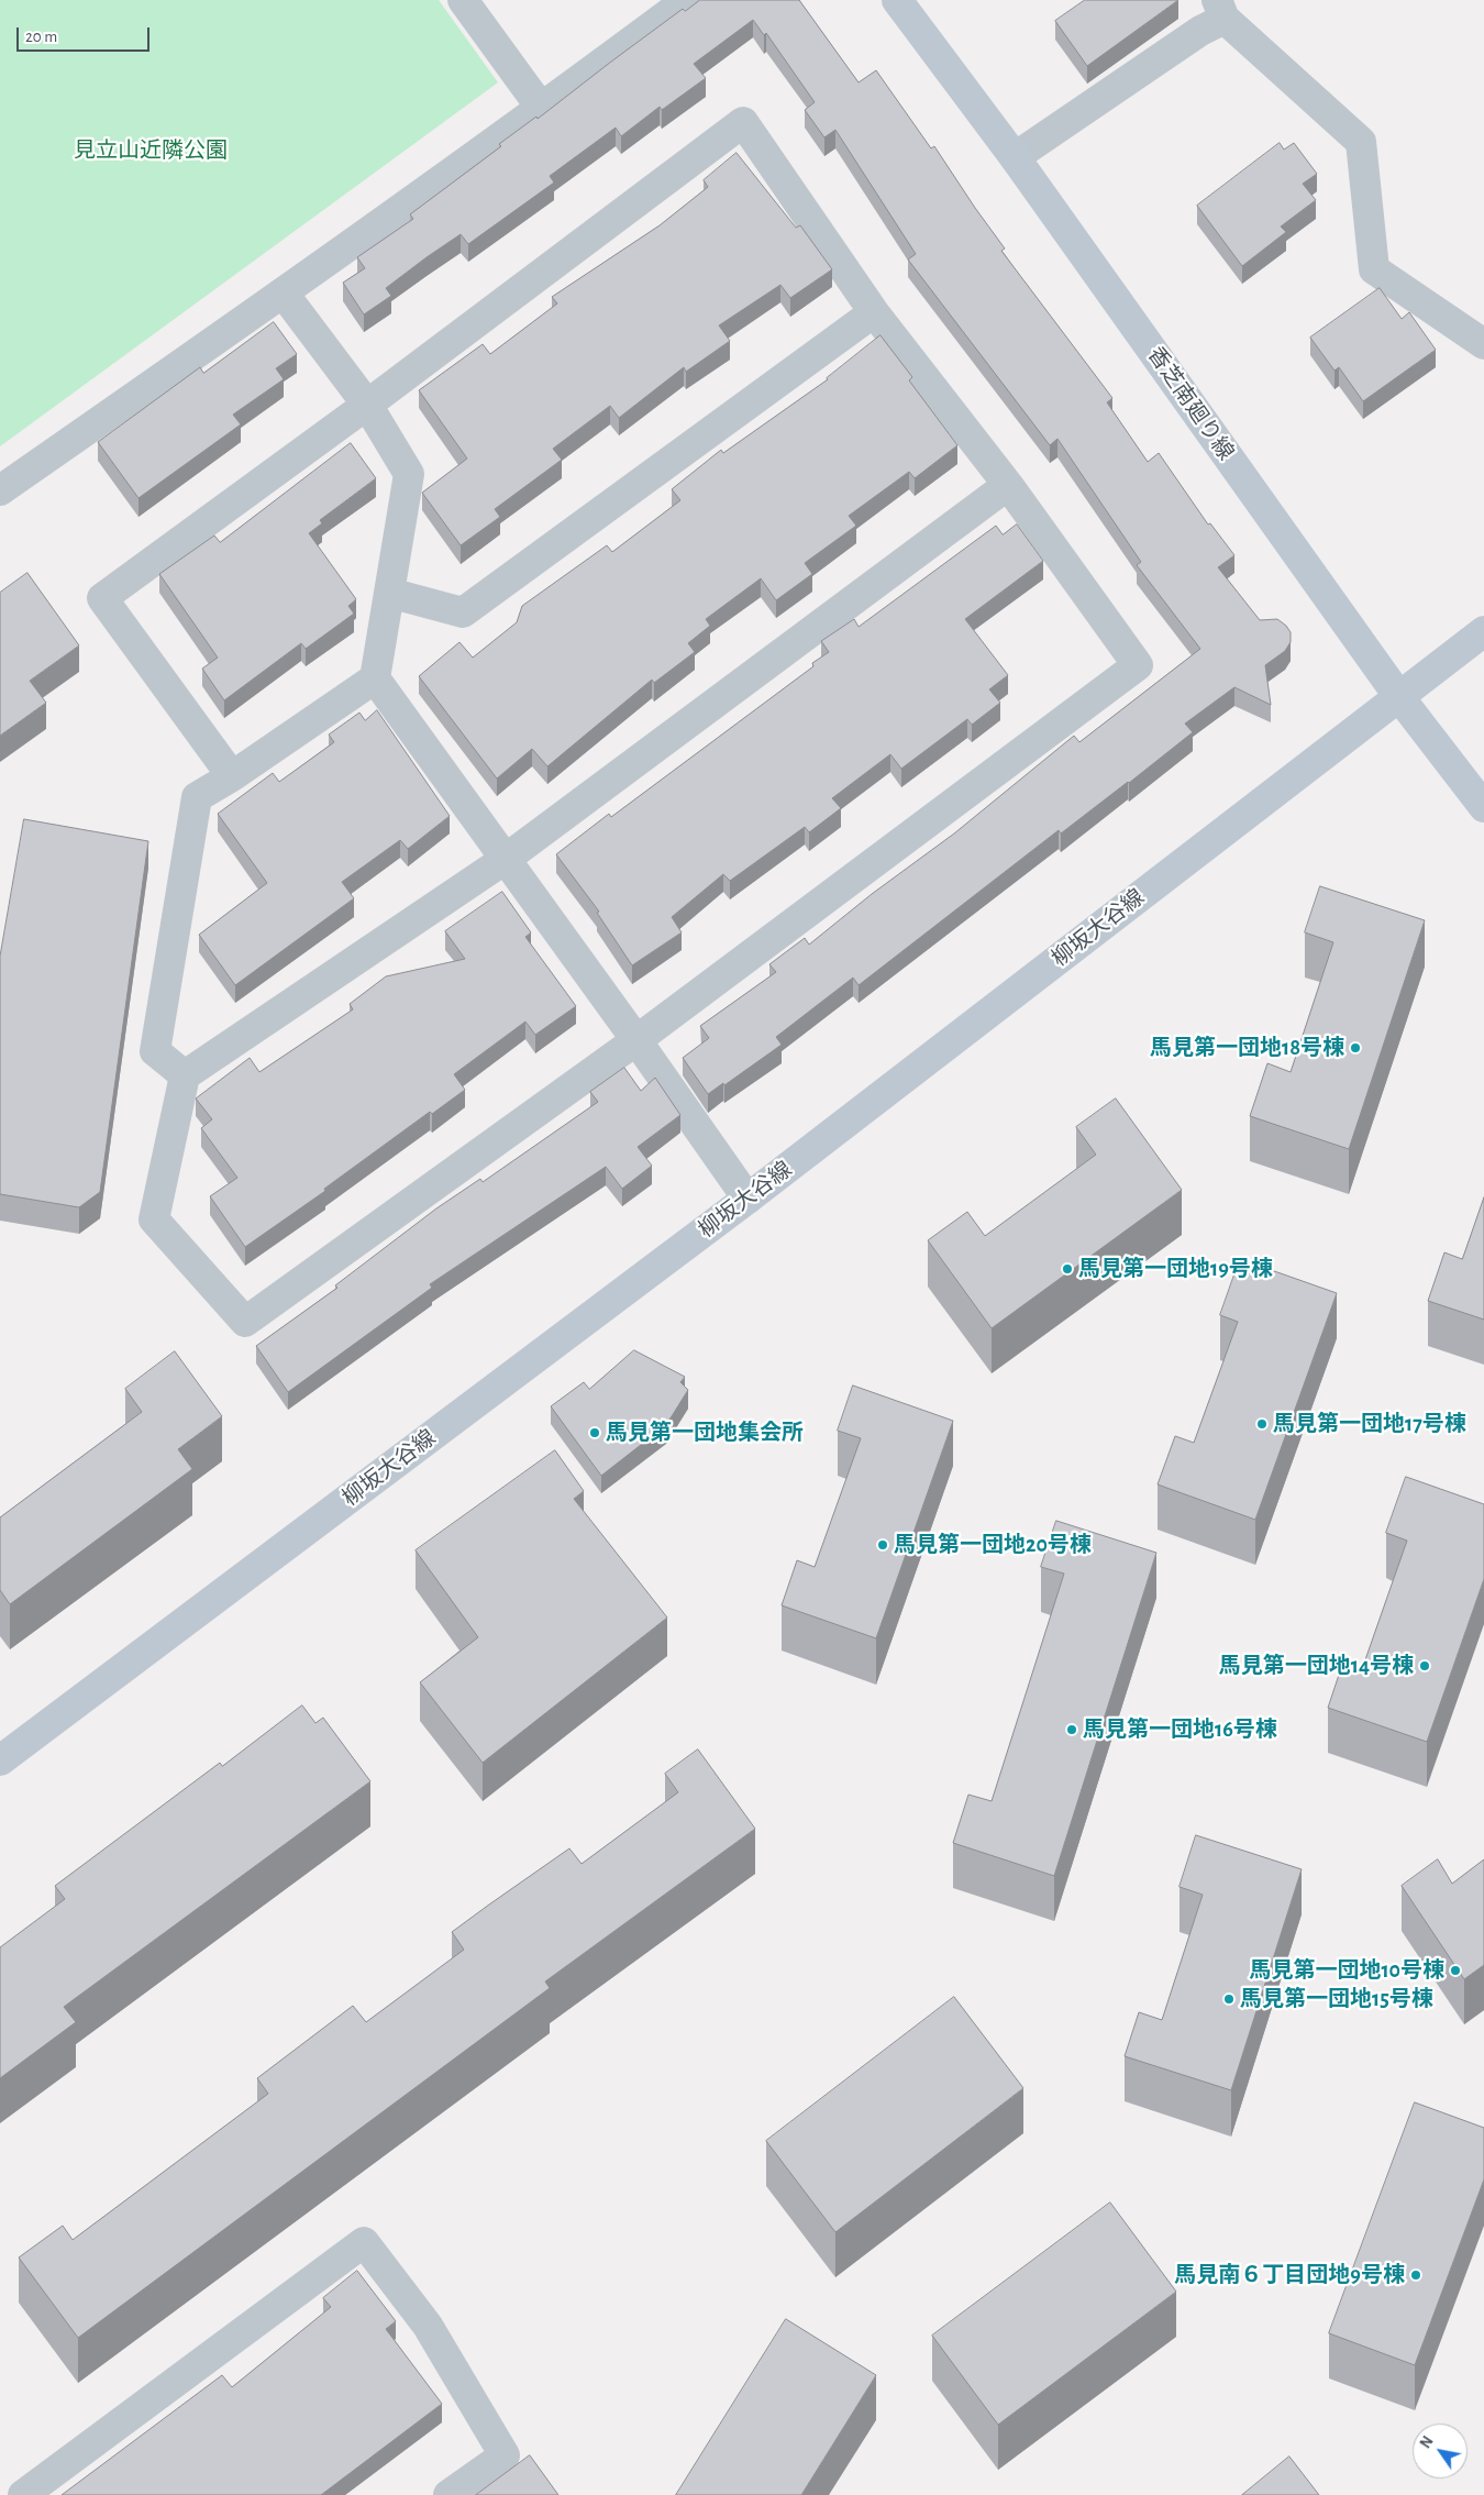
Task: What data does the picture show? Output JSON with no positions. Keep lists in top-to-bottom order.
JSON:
{
  "streets": {
    "street": ["香芝南廻り線", "柳坂大谷線"]
  },
  "crossings": [
    ["香芝南廻り線", "柳坂大谷線"]
  ],
  "parks": ["見立山近隣公園"],
  "places": [
    "馬見第一団地18号棟",
    "馬見第一団地19号棟",
    "馬見第一団地17号棟",
    "馬見第一団地集会所",
    "馬見第一団地20号棟",
    "馬見第一団地14号棟",
    "馬見第一団地16号棟",
    "馬見第一団地10号棟",
    "馬見第一団地15号棟",
    "馬見南６丁目団地9号棟"
  ],
  "scale_bar": "20 m",
  "north": "top left"
}
